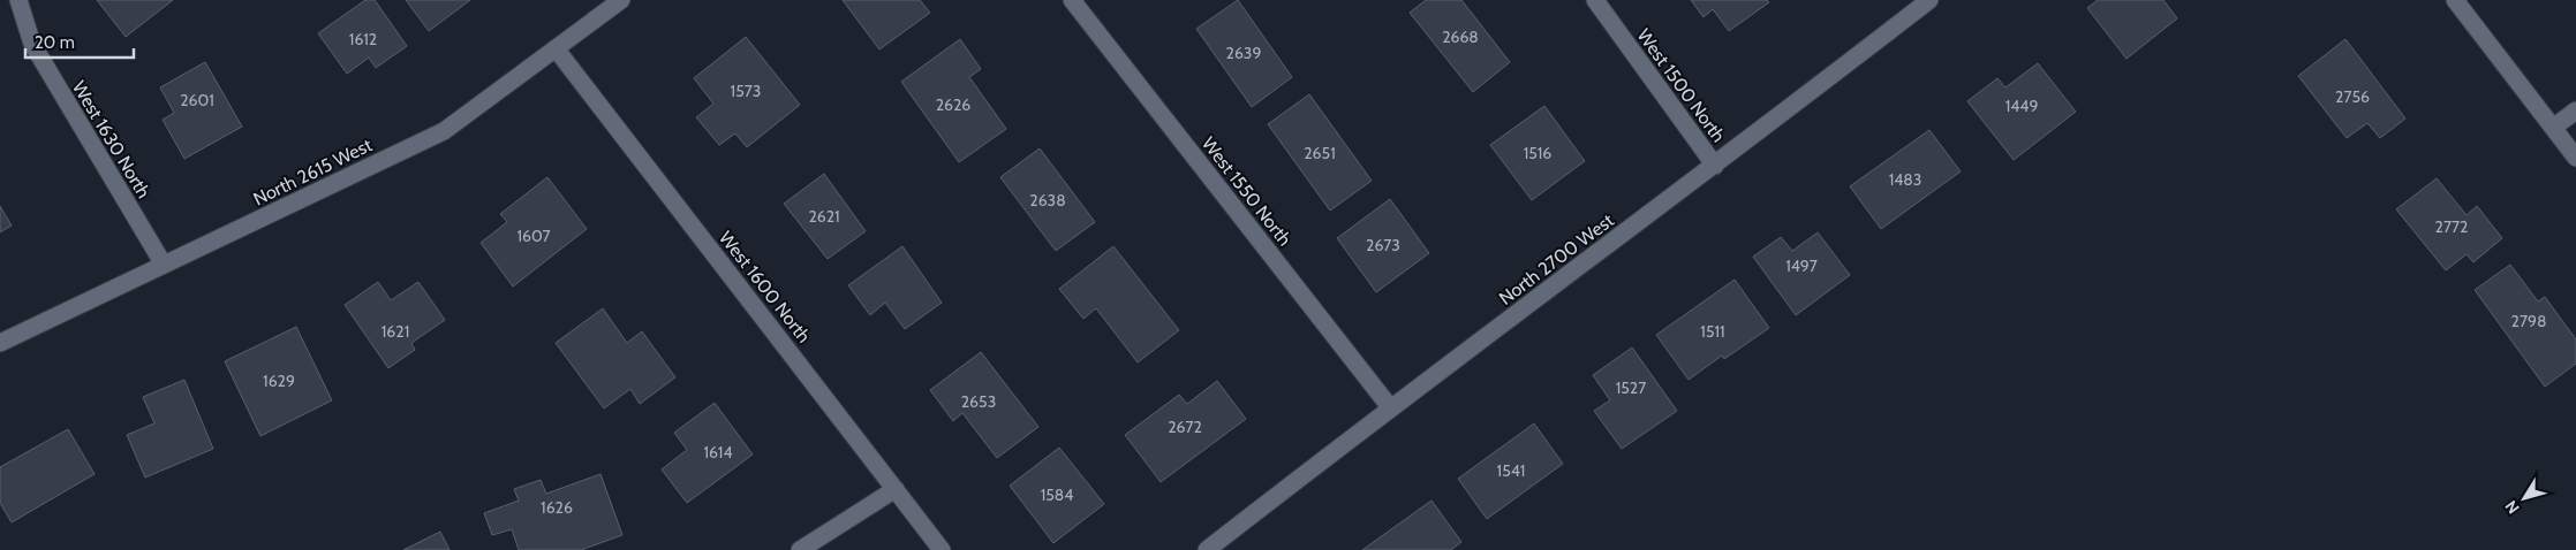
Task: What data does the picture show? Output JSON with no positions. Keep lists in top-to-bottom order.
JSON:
{
  "streets": {
    "street": [
      "West 1500 North",
      "West 1630 North",
      "North 2615 West",
      "West 1550 North",
      "North 2700 West",
      "West 1600 North"
    ]
  },
  "crossings": [
    ["West 1500 North", "North 2700 West"],
    ["West 1630 North", "North 2615 West"],
    ["North 2615 West", "West 1600 North"],
    ["West 1550 North", "North 2700 West"]
  ],
  "house_numbers": [
    "2668",
    "1612",
    "2639",
    "1573",
    "2756",
    "2601",
    "2626",
    "1449",
    "2651",
    "1516",
    "1483",
    "2638",
    "2621",
    "2772",
    "1607",
    "2673",
    "1497",
    "2798",
    "1621",
    "1511",
    "1629",
    "1527",
    "2653",
    "2672",
    "1614",
    "1541",
    "1584",
    "1626"
  ],
  "scale_bar": "20 m",
  "north": "bottom left"
}
